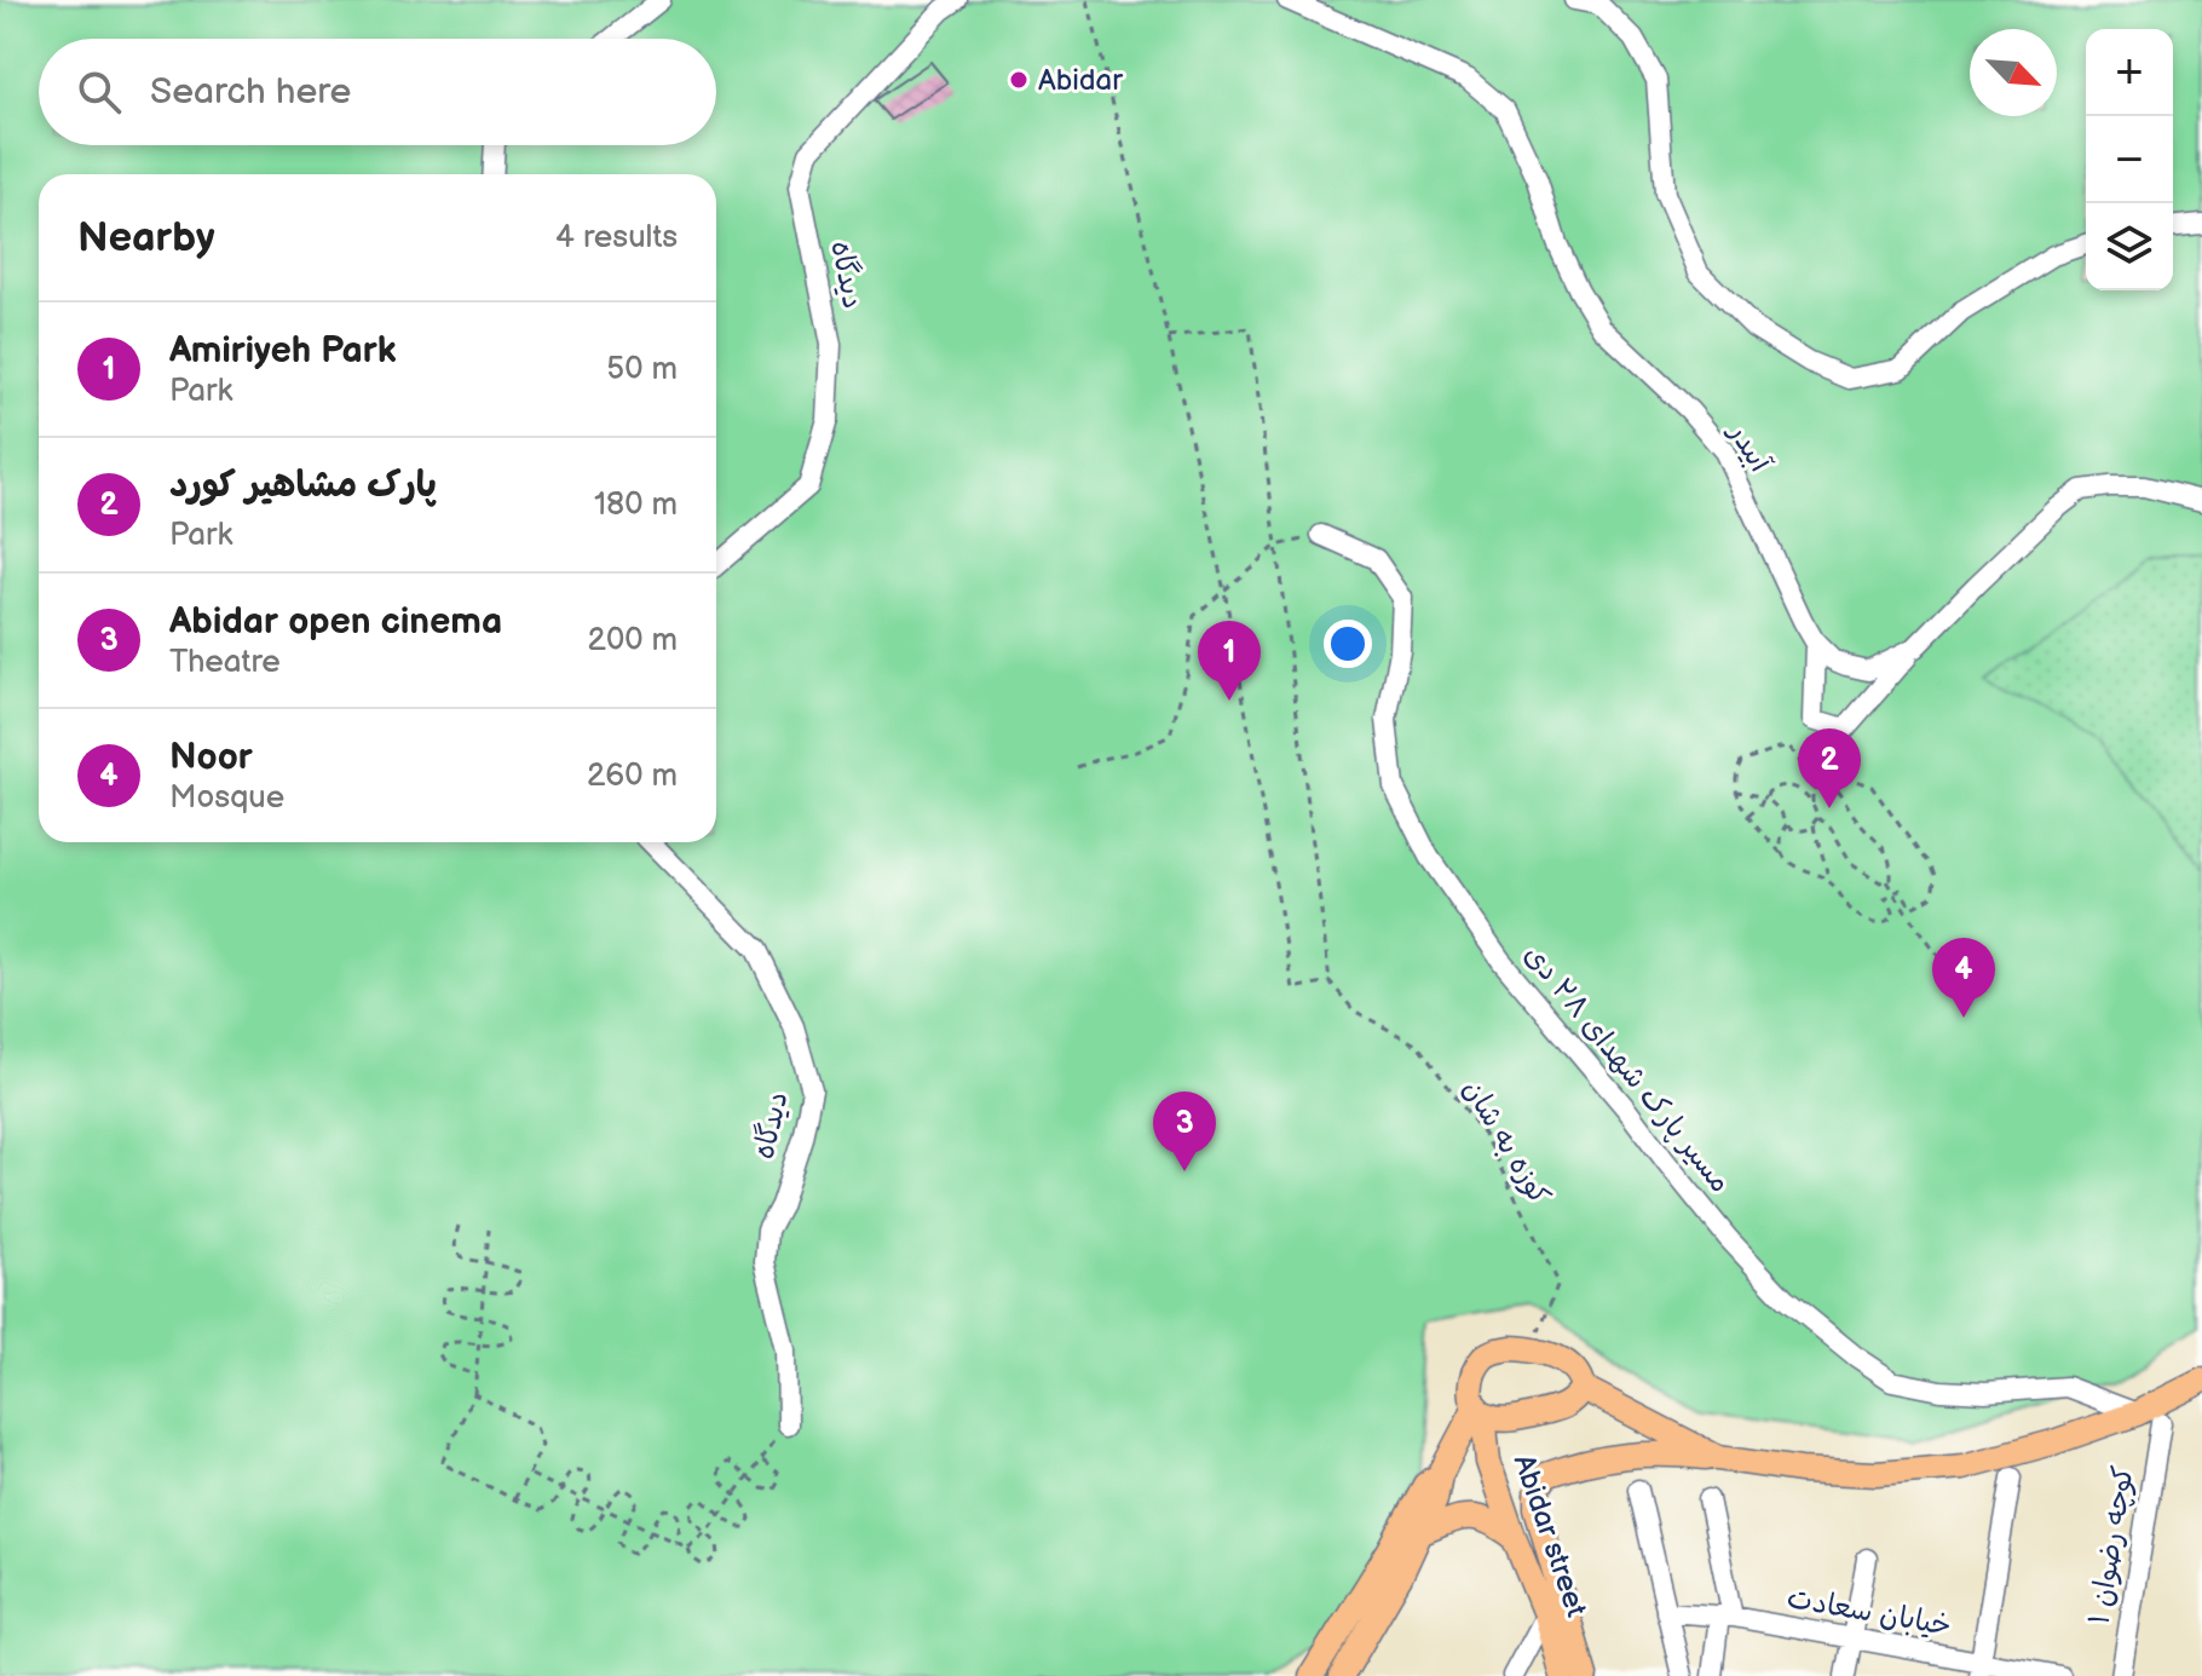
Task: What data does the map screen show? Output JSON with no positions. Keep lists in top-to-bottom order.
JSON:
{
  "streets": {
    "main road": ["Abidar street"],
    "street": [
      "دیدگاه",
      "آبیدر",
      "مسیر پارک شهدای ۲۸ دی",
      "کوچه رضوان ۱",
      "خیابان سعادت"
    ],
    "path": ["کوزه به شان"]
  },
  "crossings": [
    ["کوزه به شان", "Abidar street"]
  ],
  "places": ["Abidar"],
  "north": "bottom right",
  "page": {
    "map_buttons": ["+", "−"],
    "search": "Search here",
    "heading": ["Nearby", "4 results"],
    "list": [
      {
        "mark": "1",
        "name": "Amiriyeh Park",
        "note": "Park",
        "value": "50 m"
      },
      {
        "mark": "2",
        "name": "پارک مشاهیر کورد",
        "note": "Park",
        "value": "180 m"
      },
      {
        "mark": "3",
        "name": "Abidar open cinema",
        "note": "Theatre",
        "value": "200 m"
      },
      {
        "mark": "4",
        "name": "Noor",
        "note": "Mosque",
        "value": "260 m"
      }
    ],
    "pins": [
      "1",
      "2",
      "4",
      "3"
    ]
  }
}
